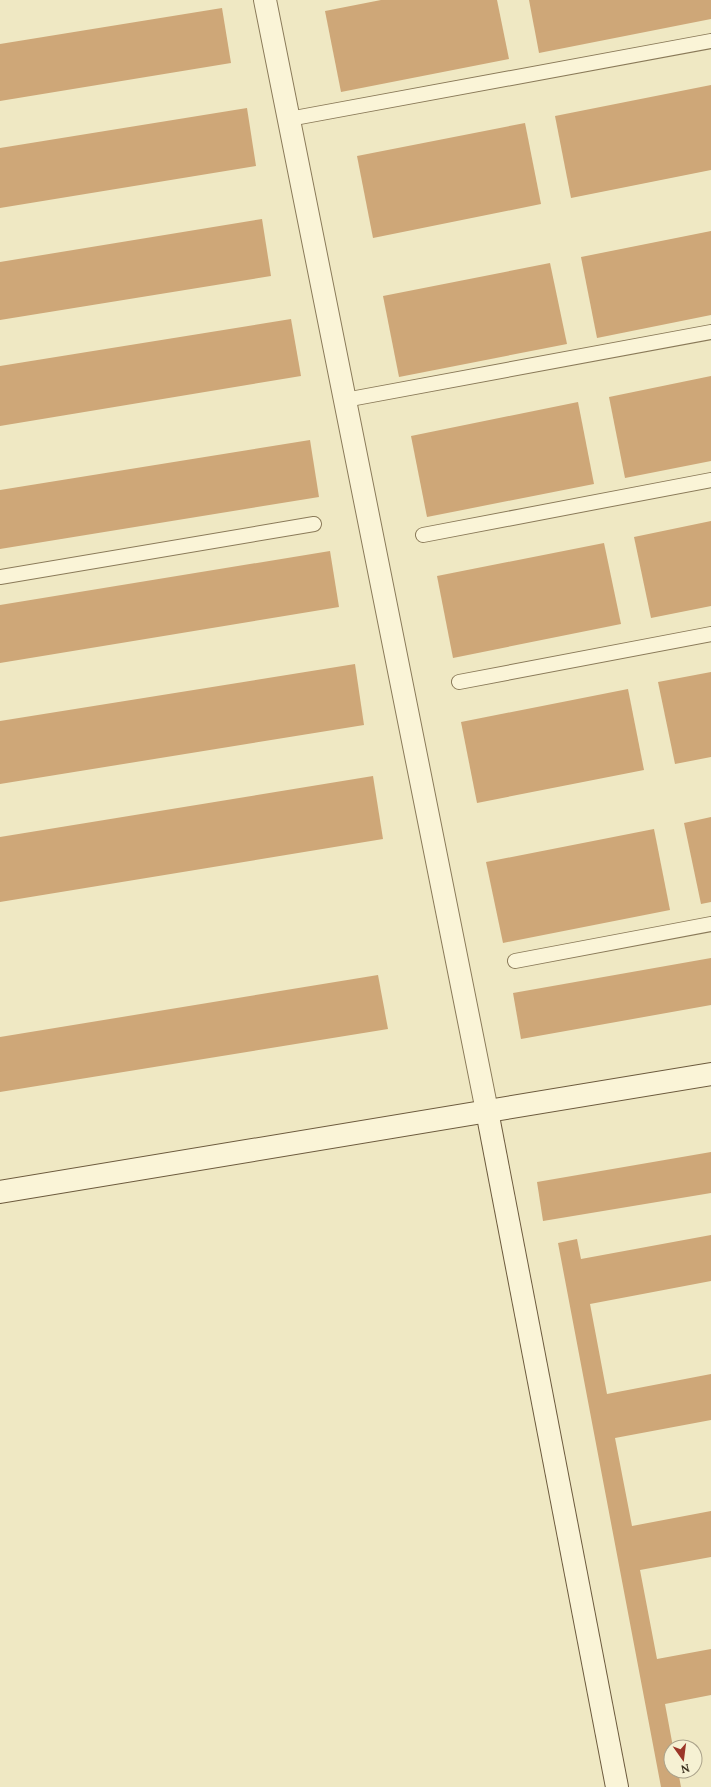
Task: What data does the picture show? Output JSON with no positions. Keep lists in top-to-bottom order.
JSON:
{
  "north": "bottom"
}
